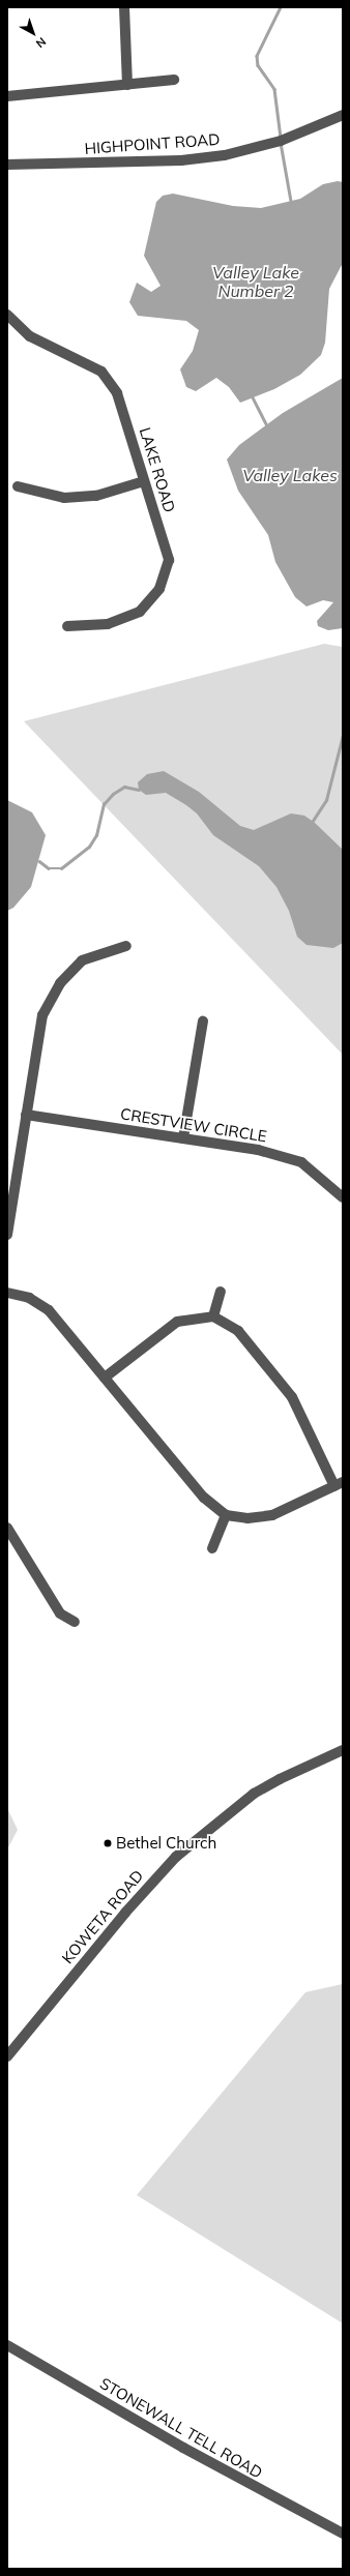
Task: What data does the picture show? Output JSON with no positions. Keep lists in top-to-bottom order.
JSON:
{
  "streets": {
    "street": [
      "HIGHPOINT ROAD",
      "LAKE ROAD",
      "CRESTVIEW CIRCLE",
      "KOWETA ROAD",
      "STONEWALL TELL ROAD"
    ]
  },
  "water": ["Valley Lake Number 2", "Valley Lakes"],
  "places": ["Bethel Church"],
  "north": "bottom right"
}
